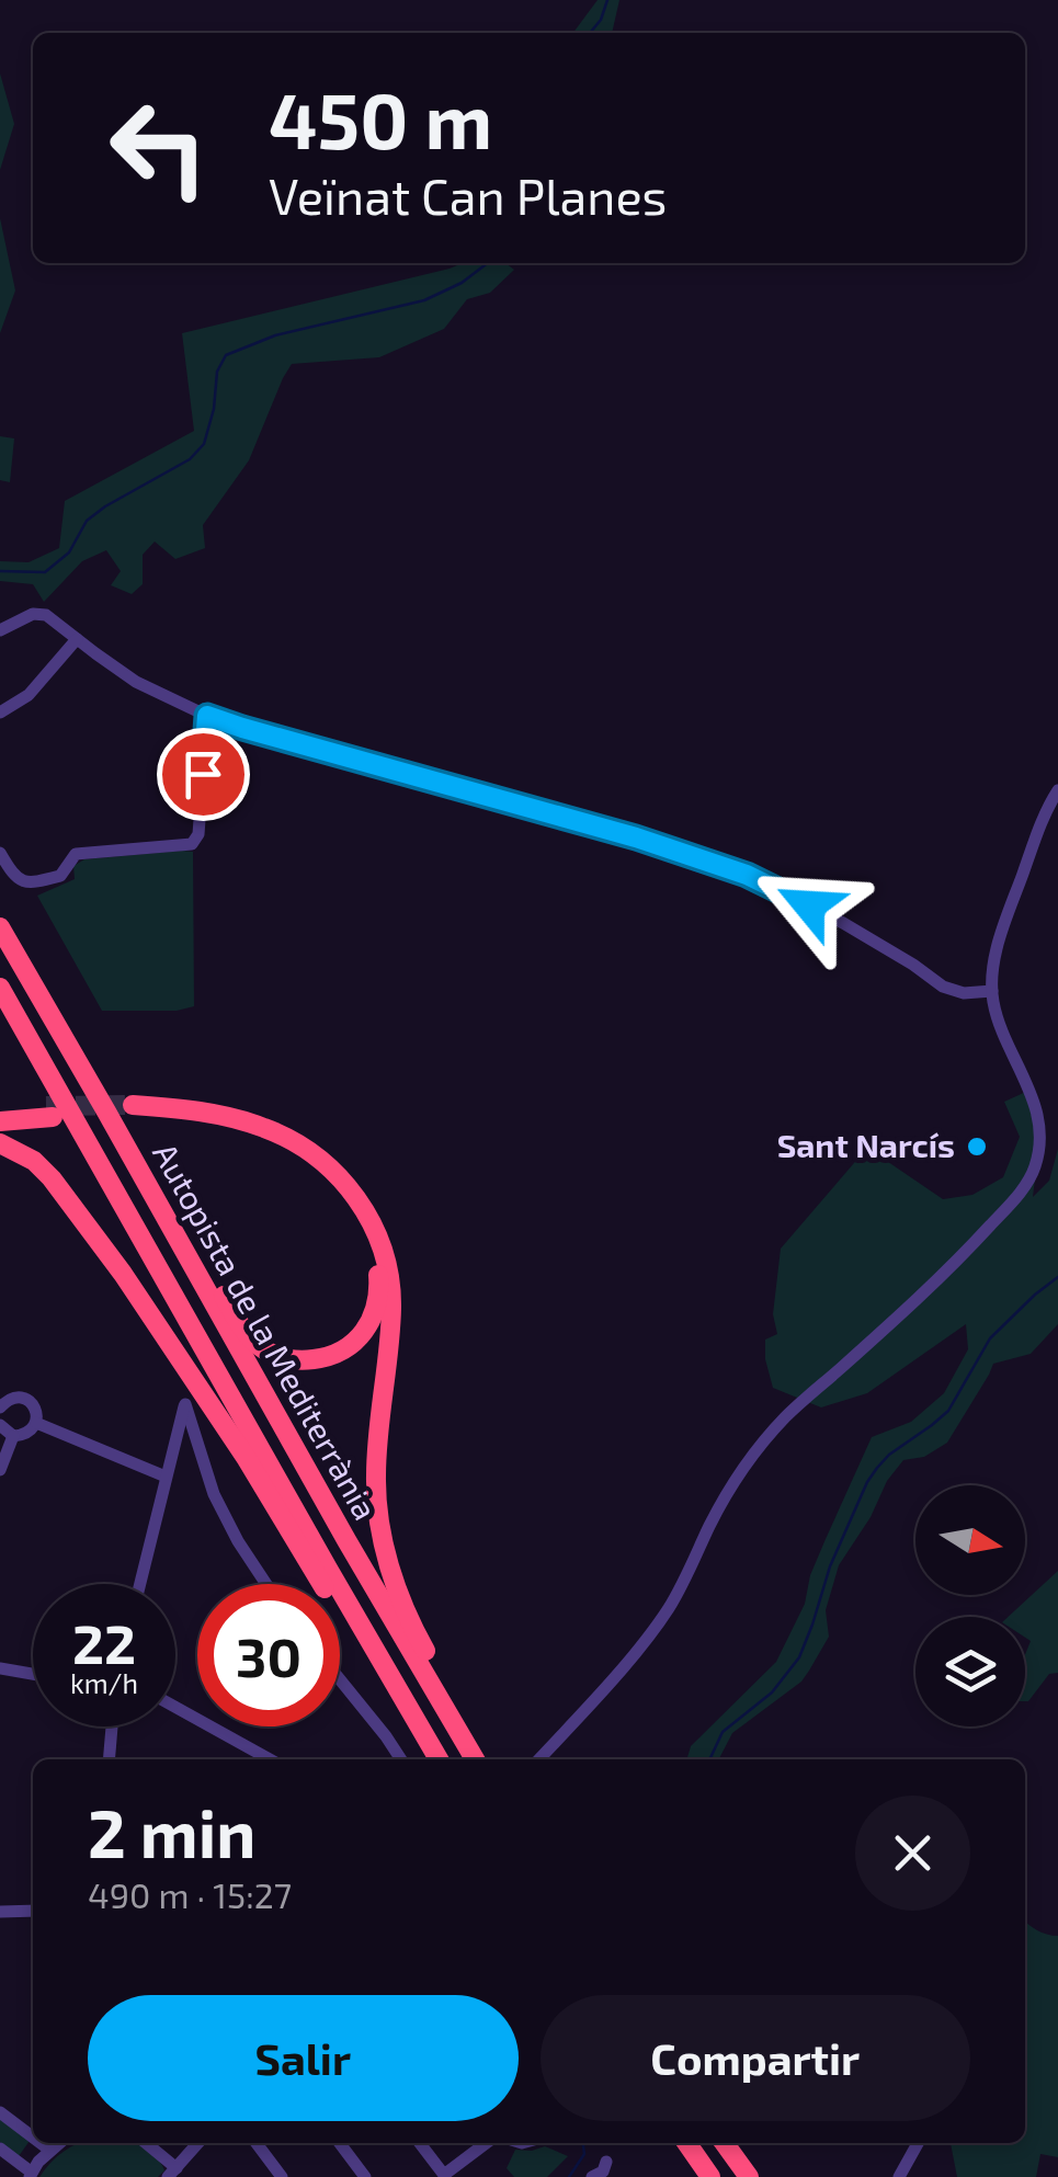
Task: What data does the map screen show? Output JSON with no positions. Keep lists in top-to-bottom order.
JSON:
{
  "streets": {
    "highway": ["Autopista de la Mediterrània"]
  },
  "places": ["Sant Narcís"],
  "north": "right",
  "page": {
    "turn": ["450 m", "Veïnat Can Planes"],
    "speed": "22 km/h",
    "limit": "30",
    "heading": ["2 min", "490 m · 15:27"],
    "buttons": ["Salir", "Compartir"]
  }
}
